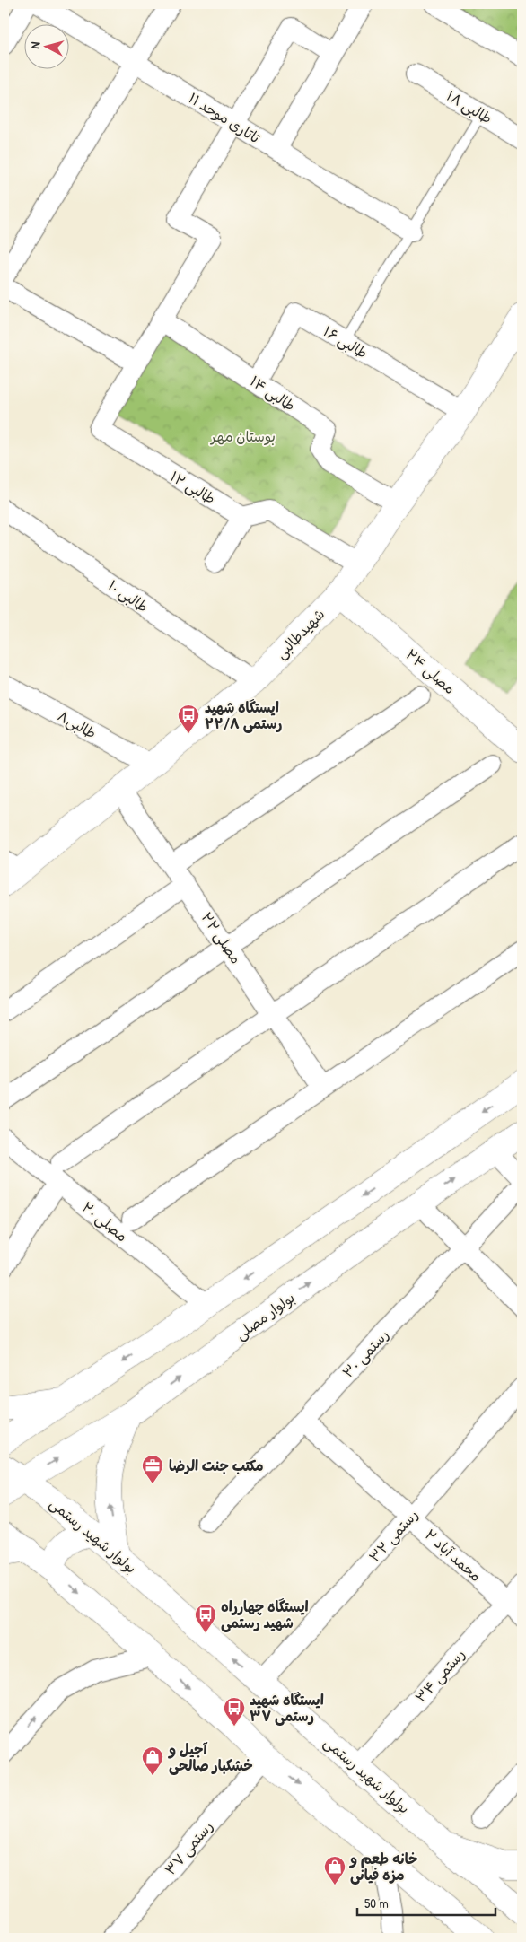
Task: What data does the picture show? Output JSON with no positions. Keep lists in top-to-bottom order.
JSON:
{
  "streets": {
    "main road": [
      "شهیدطالبی",
      "مصلی ۲۴",
      "بولوار مصلی",
      "بولوار شهید رستمی"
    ],
    "street": [
      "طالبی ۱۸",
      "تاتاری موحد ۱۱",
      "طالبی ۱۶",
      "طالبی ۱۴",
      "طالبی ۱۲",
      "طالبی ۱۰",
      "طالبی۸",
      "مصلی ۲۲",
      "مصلی ۲۰",
      "رستمی ۳۰",
      "رستمی ۳۲",
      "محمد آباد ۲",
      "رستمی ۳۴",
      "رستمی ۳۷"
    ]
  },
  "crossings": [
    ["طالبی ۱۶", "طالبی ۱۴"],
    ["طالبی ۱۶", "شهیدطالبی"],
    ["طالبی ۱۴", "شهیدطالبی"],
    ["طالبی ۱۰", "شهیدطالبی"],
    ["شهیدطالبی", "مصلی ۲۴"],
    ["شهیدطالبی", "طالبی۸"],
    ["شهیدطالبی", "مصلی ۲۲"],
    ["بولوار مصلی", "بولوار شهید رستمی"],
    ["رستمی ۳۰", "محمد آباد ۲"],
    ["بولوار شهید رستمی", "رستمی ۳۲"],
    ["بولوار شهید رستمی", "رستمی ۳۴"],
    ["رستمی ۳۲", "محمد آباد ۲"],
    ["محمد آباد ۲", "رستمی ۳۴"]
  ],
  "parks": ["بوستان مهر"],
  "places": {
    "bus stop": ["ایستگاه شهید رستمی ۲۲/۸", "ایستگاه چهارراه شهید رستمی", "ایستگاه شهید رستمی ۳۷"],
    "office": ["مكتب جنت الرضا"],
    "shop": ["آجیل و خشکبار صالحی", "خانه طعم و مزه فیانی"]
  },
  "scale_bar": "50 m",
  "north": "left"
}
